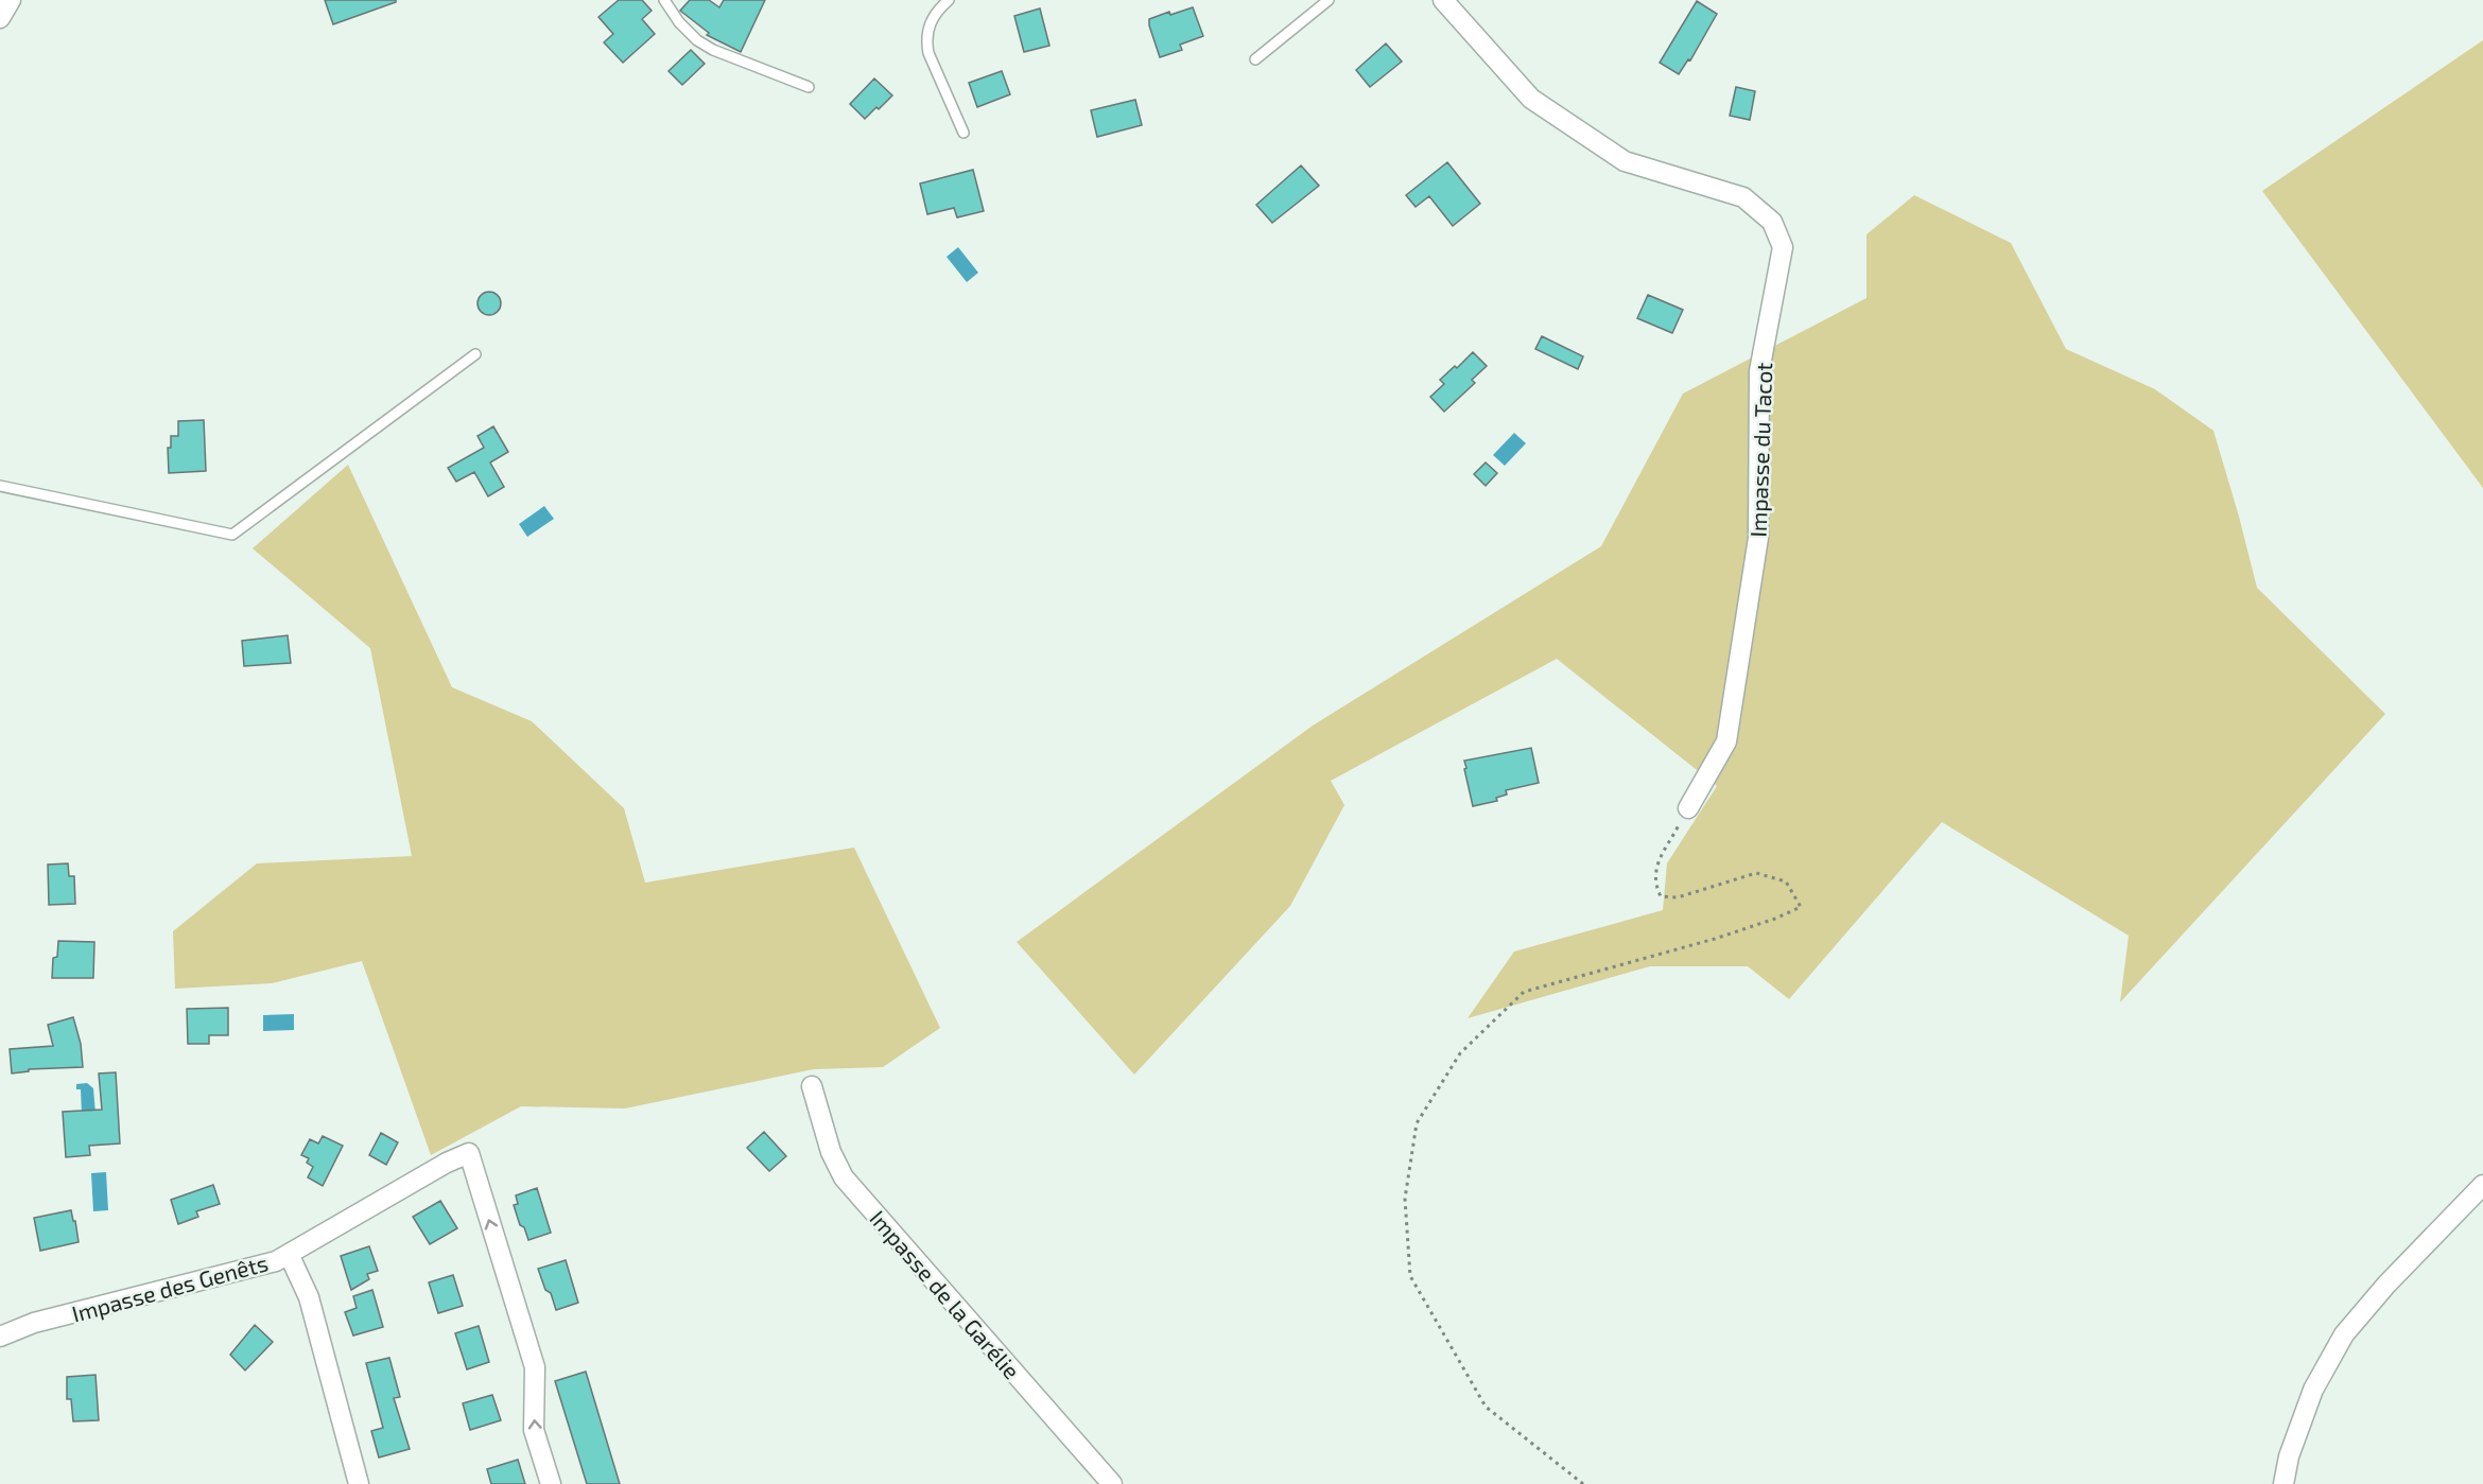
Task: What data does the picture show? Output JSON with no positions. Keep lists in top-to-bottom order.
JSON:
{
  "streets": {
    "street": ["Impasse du Tacot", "Impasse des Genêts", "Impasse de la Garélie"]
  }
}
